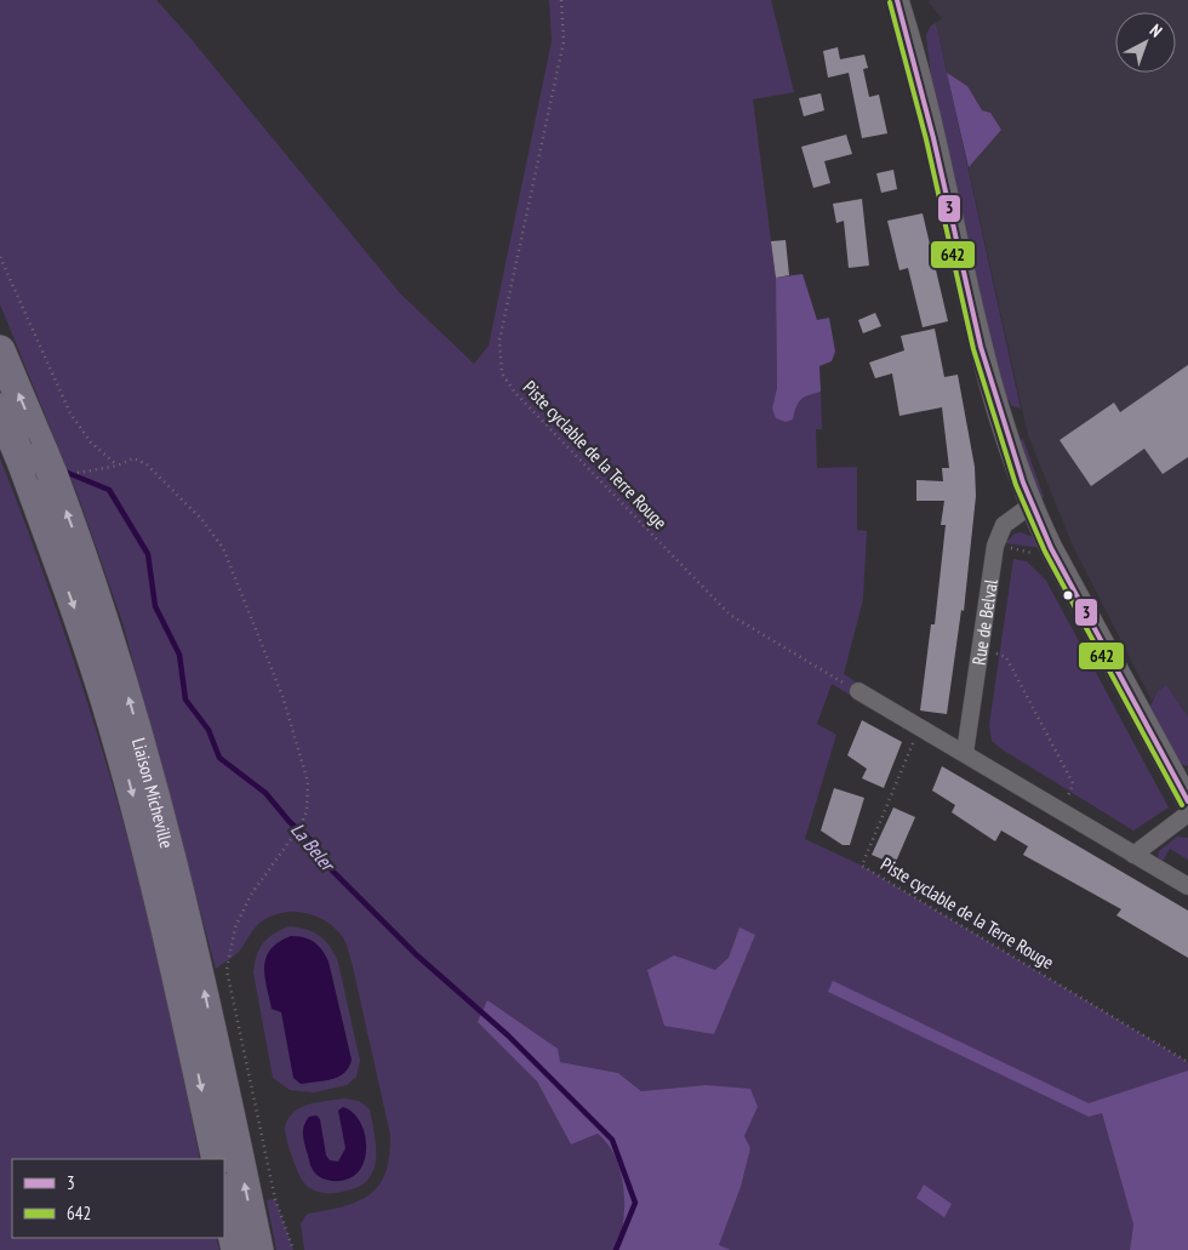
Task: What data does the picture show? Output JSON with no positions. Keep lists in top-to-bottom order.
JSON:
{
  "streets": {
    "highway": ["Liaison Micheville"],
    "street": ["Rue de Belval"],
    "path": ["Piste cyclable de la Terre Rouge"]
  },
  "water": ["La Beler"],
  "lines": ["transit line 3", "transit line 642"],
  "legend": ["3", "642"],
  "north": "top right"
}
